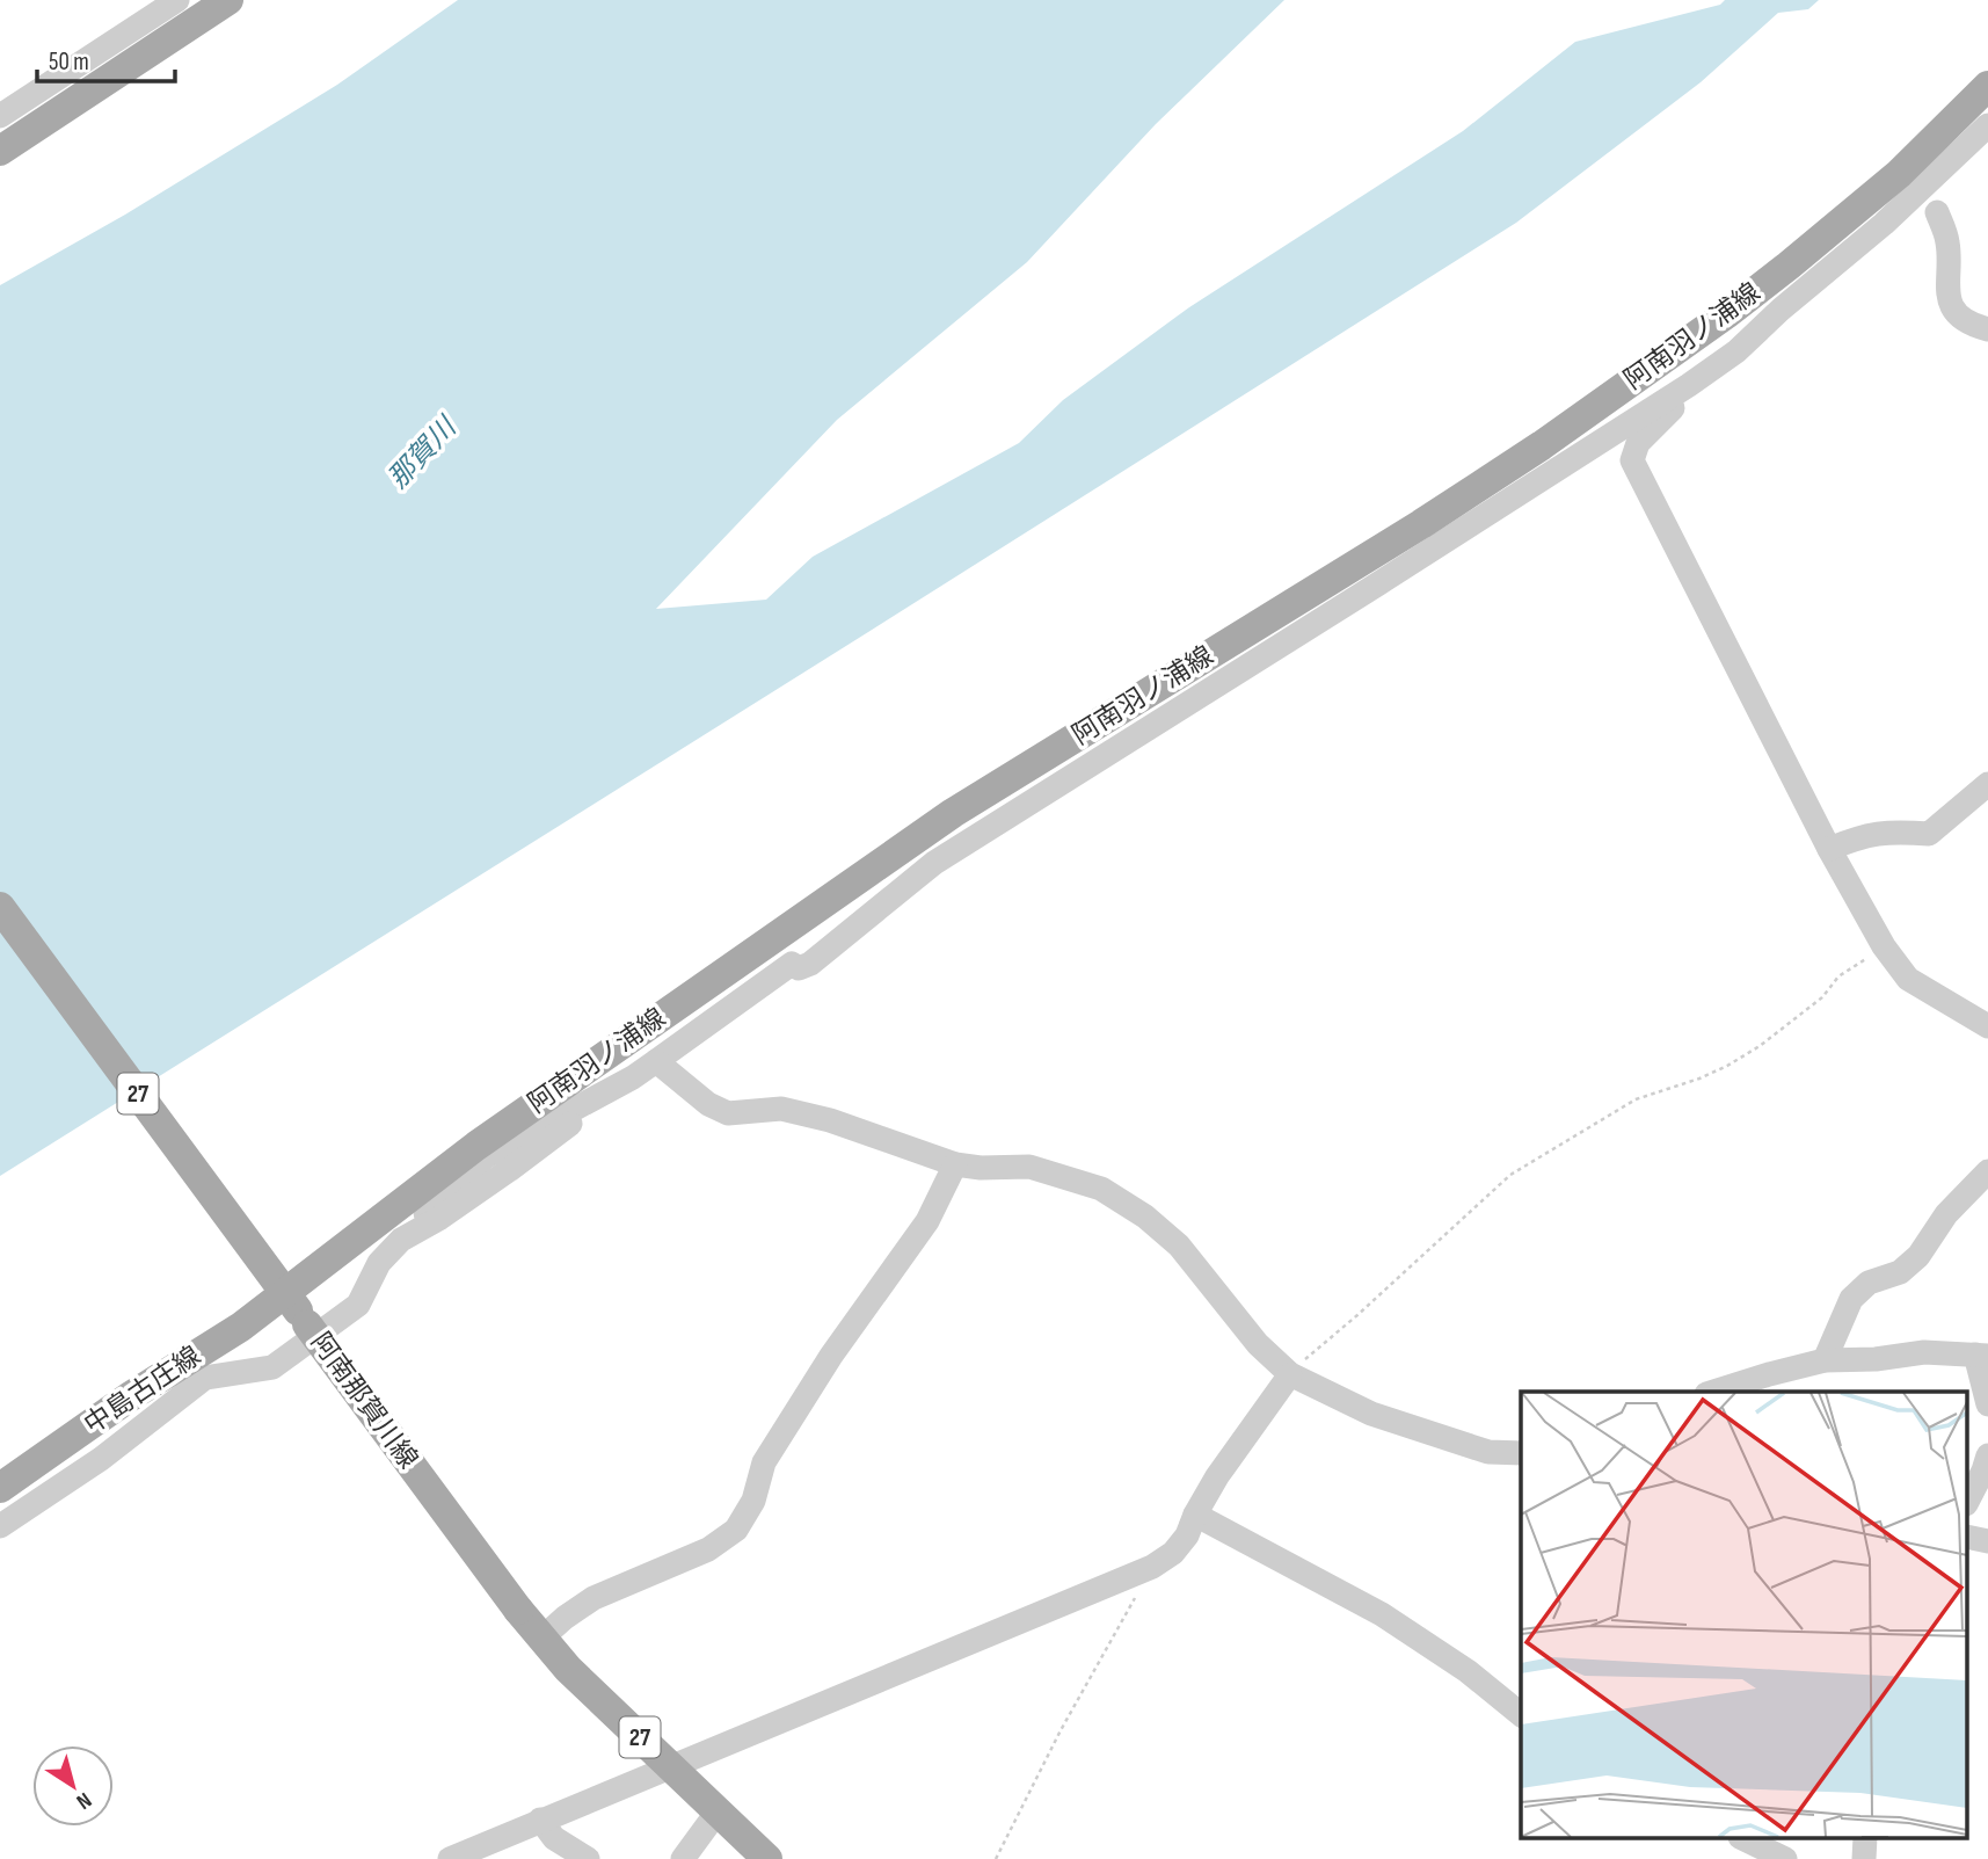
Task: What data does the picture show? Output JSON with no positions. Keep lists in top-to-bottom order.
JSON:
{
  "streets": {
    "main road": [
      "阿南羽ノ浦線",
      "27",
      "中島古庄線",
      "阿南那賀川線"
    ]
  },
  "crossings": [
    ["阿南羽ノ浦線", "中島古庄線"],
    ["阿南羽ノ浦線", "阿南那賀川線"],
    ["中島古庄線", "阿南那賀川線"]
  ],
  "water": ["那賀川"],
  "scale_bar": "50 m",
  "north": "bottom right"
}
